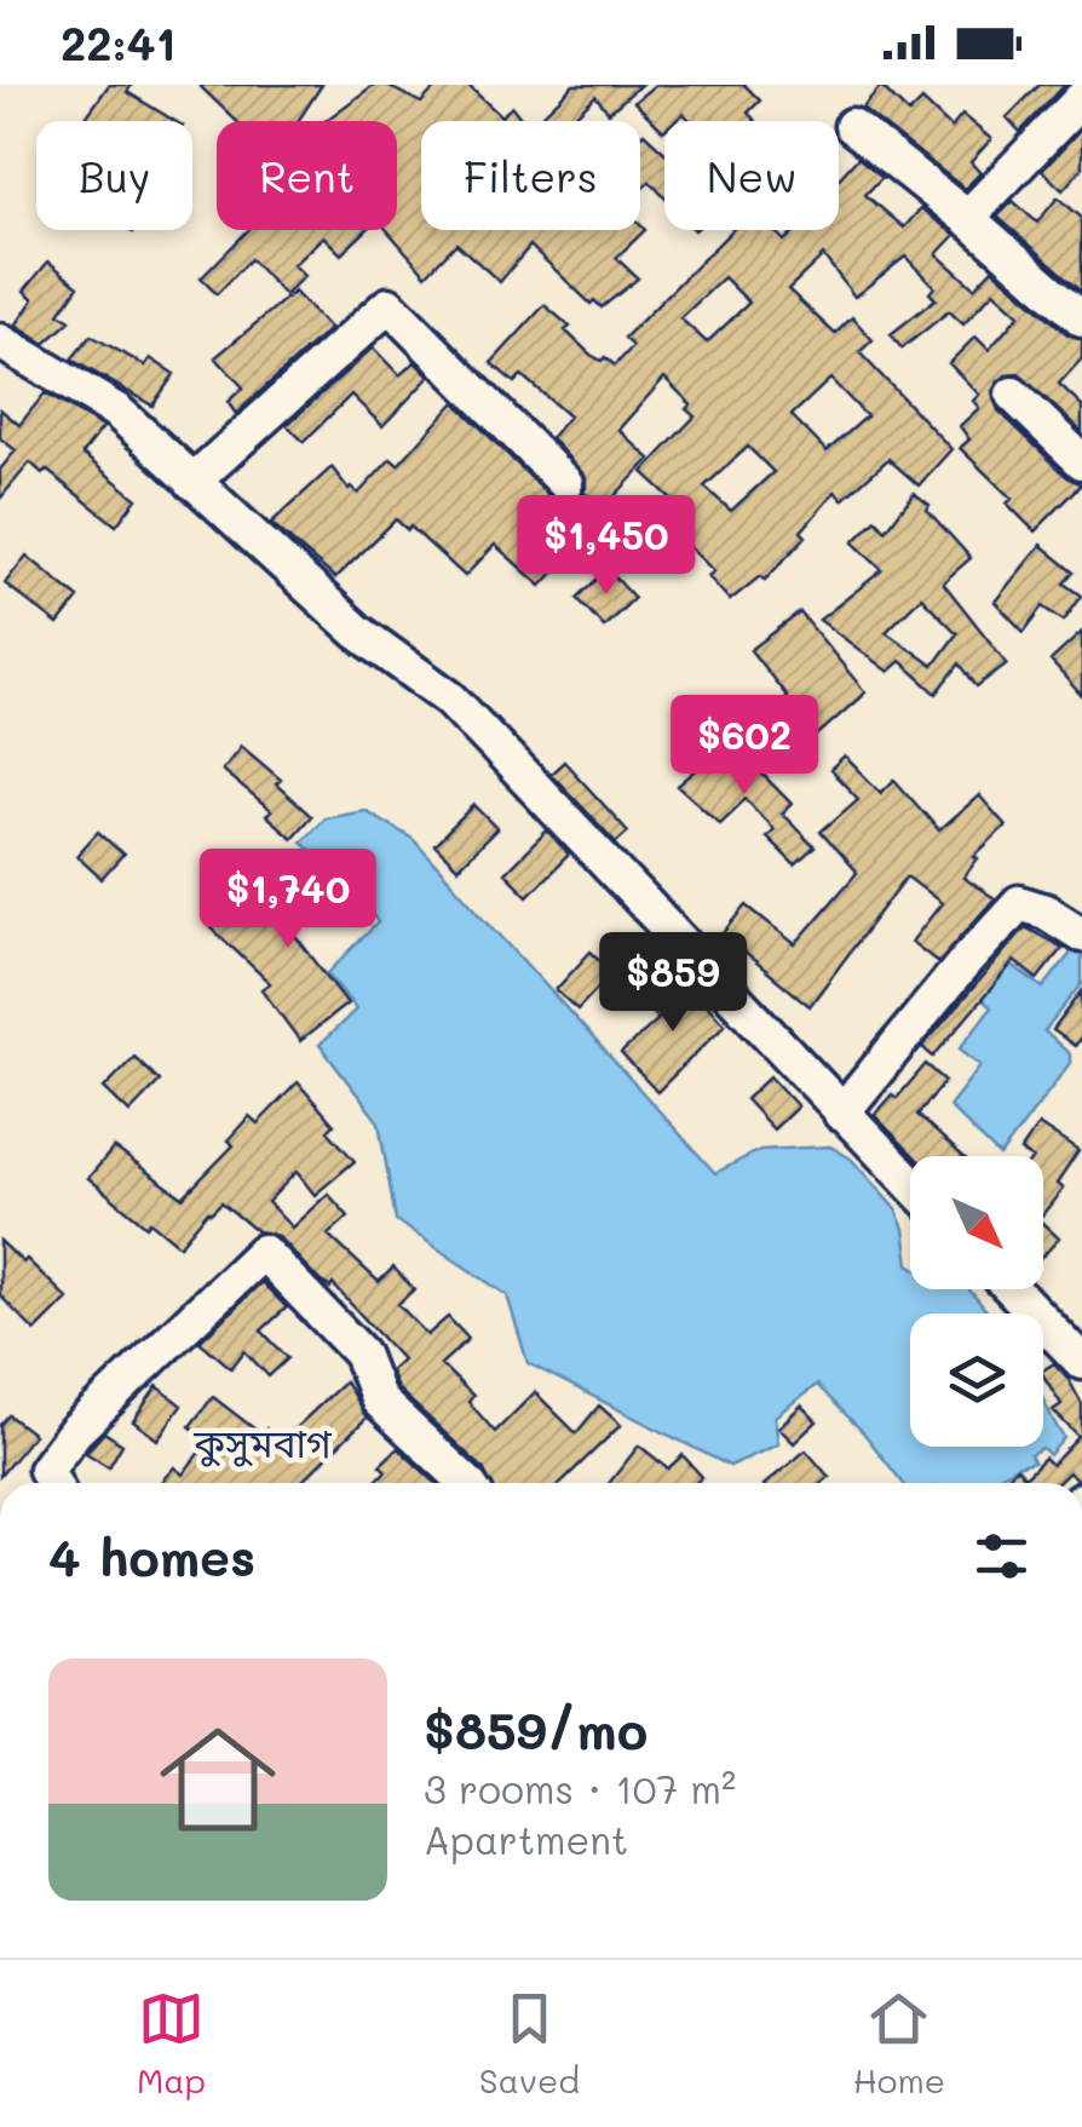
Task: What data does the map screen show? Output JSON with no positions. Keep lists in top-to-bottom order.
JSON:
{
  "districts": ["কুসুমবাগ"],
  "north": "bottom right",
  "page": {
    "status": "22:41",
    "chip": [
      "Buy",
      "Rent",
      "Filters",
      "New"
    ],
    "price": [
      "$1,450",
      "$602",
      "$1,740",
      "$859"
    ],
    "heading": "4 homes",
    "list": [
      {
        "name": "$859/mo",
        "note": "3 rooms · 107 m² · Apartment"
      }
    ],
    "tabs": ["Map", "Saved", "Home"]
  }
}
